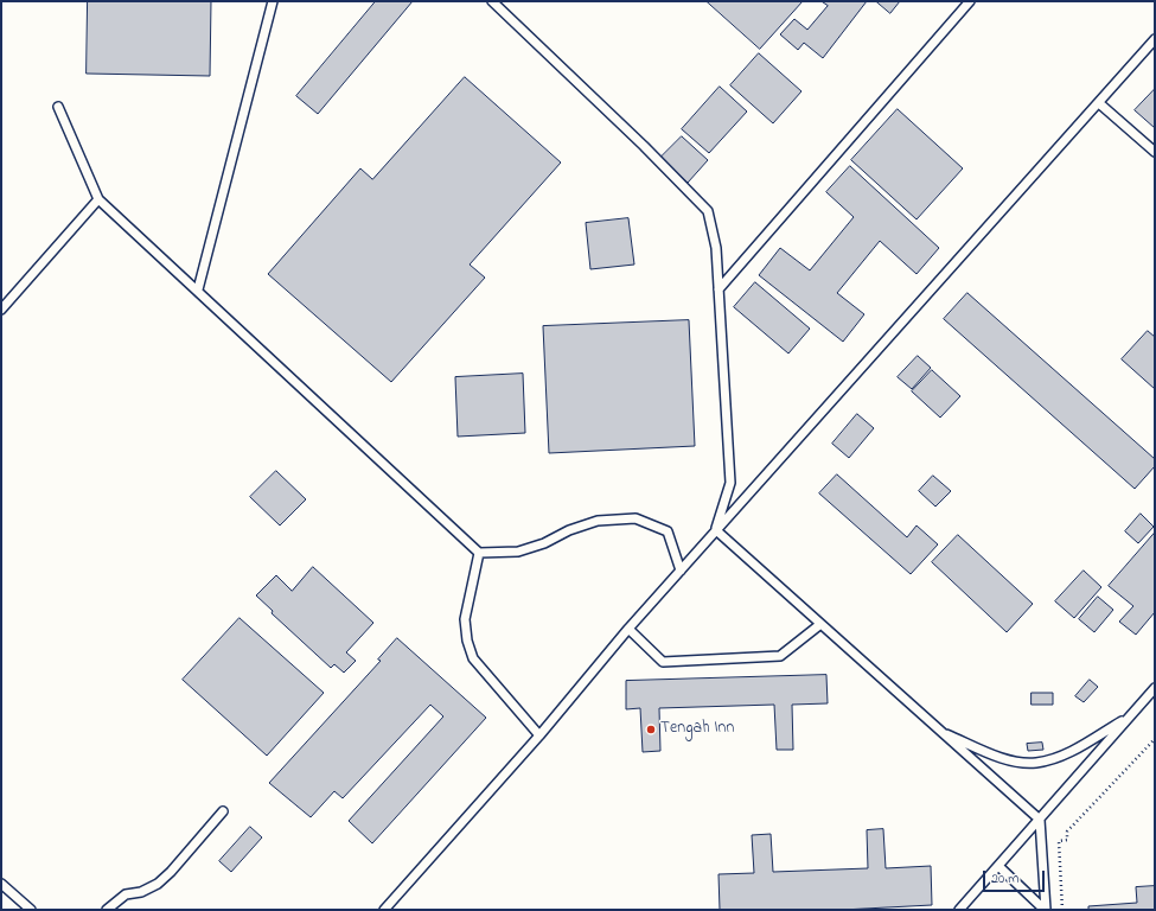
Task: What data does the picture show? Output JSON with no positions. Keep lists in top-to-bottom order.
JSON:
{
  "places": ["Tengah Inn"],
  "scale_bar": "20 m"
}
